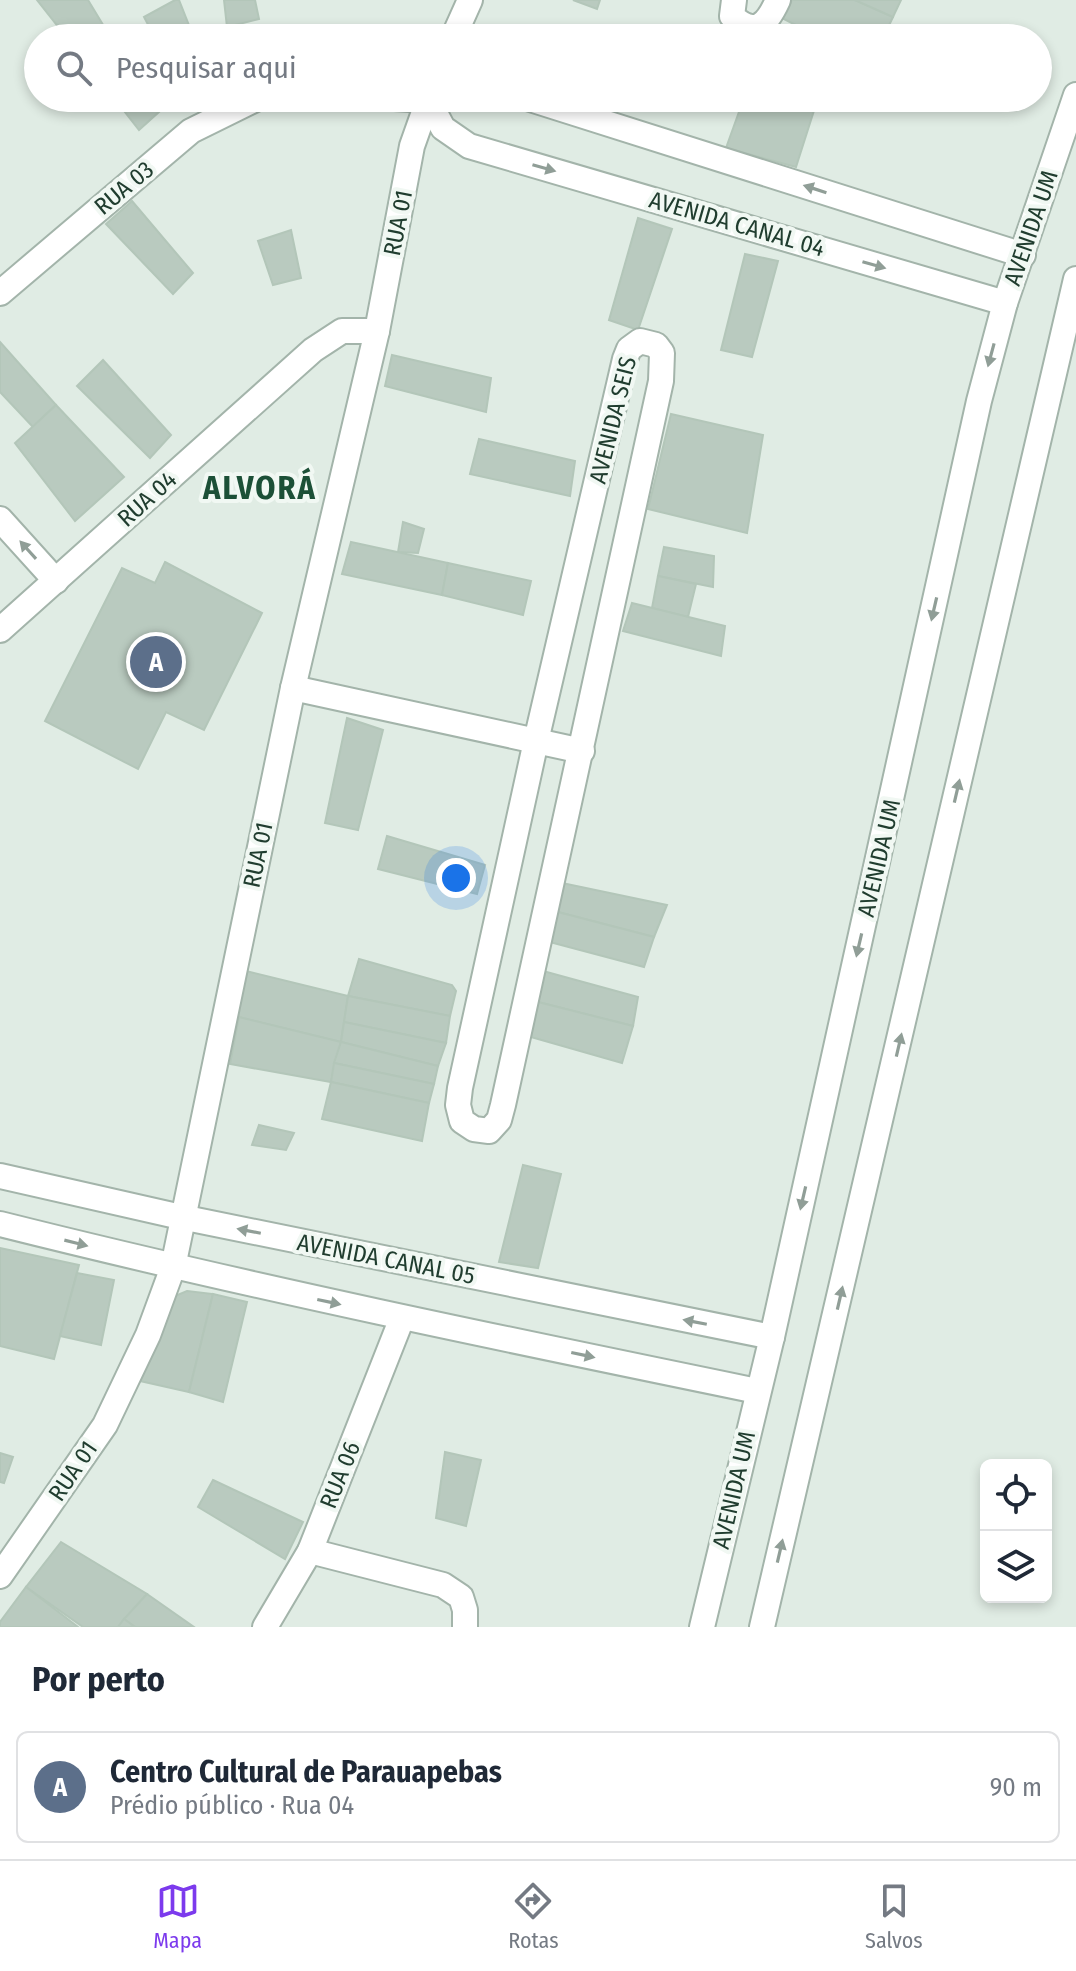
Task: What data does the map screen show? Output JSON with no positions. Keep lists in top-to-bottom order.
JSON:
{
  "streets": {
    "street": [
      "RUA 03",
      "RUA 01",
      "AVENIDA CANAL 04",
      "AVENIDA UM",
      "AVENIDA SEIS",
      "RUA 04",
      "AVENIDA CANAL 05",
      "RUA 06"
    ]
  },
  "crossings": [
    ["RUA 01", "RUA 04"],
    ["RUA 01", "AVENIDA CANAL 05"],
    ["AVENIDA CANAL 04", "AVENIDA UM"],
    ["AVENIDA UM", "AVENIDA CANAL 05"]
  ],
  "districts": ["ALVORÁ"],
  "page": {
    "search": "Pesquisar aqui",
    "pins": "A",
    "heading": "Por perto",
    "list": [
      {
        "mark": "A",
        "name": "Centro Cultural de Parauapebas",
        "note": "Prédio público · Rua 04",
        "value": "90 m"
      }
    ],
    "nav": ["Mapa", "Rotas", "Salvos"]
  }
}
